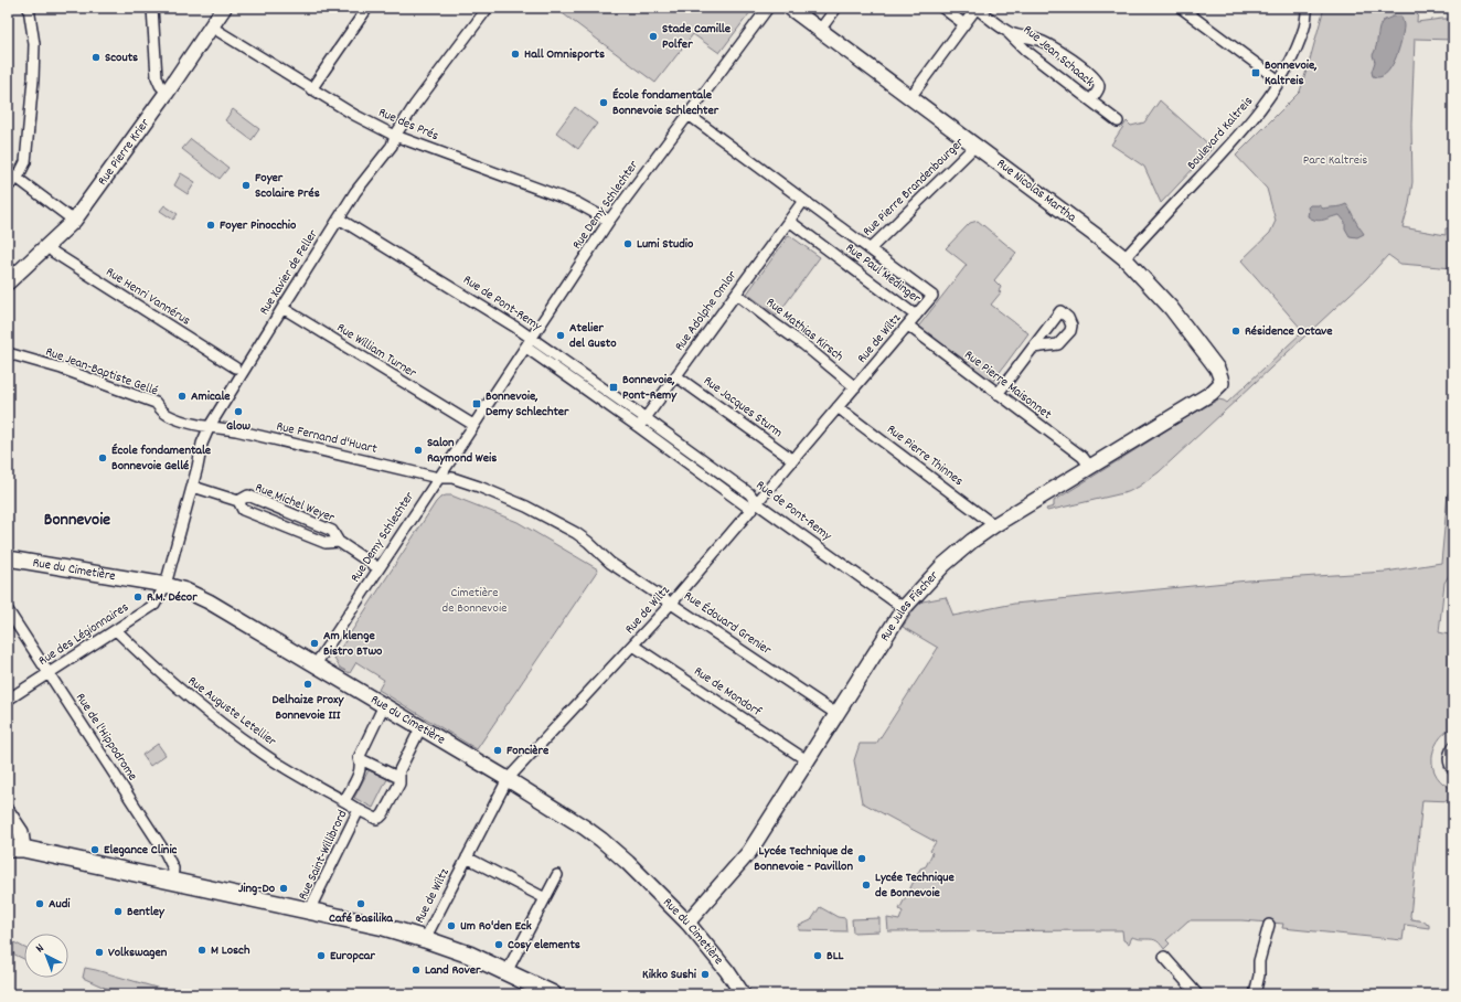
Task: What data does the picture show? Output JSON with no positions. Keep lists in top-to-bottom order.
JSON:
{
  "streets": {
    "street": [
      "Rue Jean Schaack",
      "Rue des Prés",
      "Boulevard Kaltreis",
      "Rue Pierre Krier",
      "Rue Pierre Brandenbourger",
      "Rue Nicolas Martha",
      "Rue Demy Schlechter",
      "Rue Xavier de Feller",
      "Rue Paul Medinger",
      "Rue Henri Vannérus",
      "Rue de Pont-Remy",
      "Rue Adolphe Omlor",
      "Rue Mathias Kirsch",
      "Rue de Wiltz",
      "Rue William Turner",
      "Rue Jean-Baptiste Gellé",
      "Rue Pierre Maisonnet",
      "Rue Jacques Sturm",
      "Rue Fernand d'Huart",
      "Rue Pierre Thinnes",
      "Rue Michel Weyer",
      "Rue du Cimetière",
      "Rue Jules Fischer",
      "Rue Édouard Grenier",
      "Rue des Légionnaires",
      "Rue de Mondorf",
      "Rue Auguste Letellier",
      "Rue de l'Hippodrome",
      "Rue Saint-Willibrord"
    ]
  },
  "crossings": [
    ["Rue Jean Schaack", "Rue Nicolas Martha"],
    ["Rue des Prés", "Rue Pierre Krier"],
    ["Rue des Prés", "Rue Demy Schlechter"],
    ["Rue des Prés", "Rue Xavier de Feller"],
    ["Boulevard Kaltreis", "Rue Nicolas Martha"],
    ["Rue Pierre Krier", "Rue Henri Vannérus"],
    ["Rue Pierre Brandenbourger", "Rue Nicolas Martha"],
    ["Rue Pierre Brandenbourger", "Rue Paul Medinger"],
    ["Rue Nicolas Martha", "Rue Jules Fischer"],
    ["Rue Demy Schlechter", "Rue Paul Medinger"],
    ["Rue Demy Schlechter", "Rue de Pont-Remy"],
    ["Rue Demy Schlechter", "Rue William Turner"],
    ["Rue Demy Schlechter", "Rue Fernand d'Huart"],
    ["Rue Demy Schlechter", "Rue Michel Weyer"],
    ["Rue Demy Schlechter", "Rue du Cimetière"],
    ["Rue Demy Schlechter", "Rue Édouard Grenier"],
    ["Rue Xavier de Feller", "Rue de Pont-Remy"],
    ["Rue Xavier de Feller", "Rue William Turner"],
    ["Rue Xavier de Feller", "Rue Jean-Baptiste Gellé"],
    ["Rue Xavier de Feller", "Rue Fernand d'Huart"],
    ["Rue Xavier de Feller", "Rue Michel Weyer"],
    ["Rue Xavier de Feller", "Rue des Légionnaires"],
    ["Rue Paul Medinger", "Rue Adolphe Omlor"],
    ["Rue Paul Medinger", "Rue de Wiltz"],
    ["Rue de Pont-Remy", "Rue Adolphe Omlor"],
    ["Rue de Pont-Remy", "Rue de Wiltz"],
    ["Rue de Pont-Remy", "Rue Jules Fischer"],
    ["Rue Adolphe Omlor", "Rue Mathias Kirsch"],
    ["Rue Adolphe Omlor", "Rue Jacques Sturm"],
    ["Rue Mathias Kirsch", "Rue de Wiltz"],
    ["Rue de Wiltz", "Rue Pierre Maisonnet"],
    ["Rue de Wiltz", "Rue Jacques Sturm"],
    ["Rue de Wiltz", "Rue Pierre Thinnes"],
    ["Rue de Wiltz", "Rue du Cimetière"],
    ["Rue de Wiltz", "Rue Édouard Grenier"],
    ["Rue de Wiltz", "Rue de Mondorf"],
    ["Rue Jean-Baptiste Gellé", "Rue Fernand d'Huart"],
    ["Rue Pierre Maisonnet", "Rue Jules Fischer"],
    ["Rue Fernand d'Huart", "Rue Édouard Grenier"],
    ["Rue Pierre Thinnes", "Rue Jules Fischer"],
    ["Rue Michel Weyer", "Rue des Légionnaires"],
    ["Rue du Cimetière", "Rue Jules Fischer"],
    ["Rue du Cimetière", "Rue des Légionnaires"],
    ["Rue du Cimetière", "Rue Saint-Willibrord"],
    ["Rue Jules Fischer", "Rue Édouard Grenier"],
    ["Rue Jules Fischer", "Rue de Mondorf"],
    ["Rue des Légionnaires", "Rue Auguste Letellier"],
    ["Rue des Légionnaires", "Rue de l'Hippodrome"],
    ["Rue Auguste Letellier", "Rue Saint-Willibrord"]
  ],
  "districts": ["Bonnevoie"],
  "parks": ["Parc Kaltreis", "Cimetière de Bonnevoie"],
  "places": {
    "other": [
      "Stade Camille Polfer",
      "Hall Omnisports",
      "Scouts",
      "École fondamentale Bonnevoie Schlechter",
      "Foyer Scolaire Prés",
      "Foyer Pinocchio",
      "Lumi Studio",
      "Résidence Octave",
      "Atelier del Gusto",
      "Amicale",
      "Glow",
      "Salon Raymond Weis",
      "École fondamentale Bonnevoie Gellé",
      "R.M. Décor",
      "Am klenge Bistro BTwo",
      "Delhaize Proxy Bonnevoie III",
      "Foncière",
      "Elegance Clinic",
      "Lycée Technique de Bonnevoie - Pavillon",
      "Lycée Technique de Bonnevoie",
      "Jing-Do",
      "Audi",
      "Café Basilika",
      "Bentley",
      "Um Ro'den Eck",
      "Cosy elements",
      "M Losch",
      "Volkswagen",
      "Europcar",
      "BLL",
      "Land Rover",
      "Kikko Sushi"
    ],
    "transit": ["Bonnevoie, Kaltreis", "Bonnevoie, Pont-Remy", "Bonnevoie, Demy Schlechter"]
  },
  "north": "top left"
}
